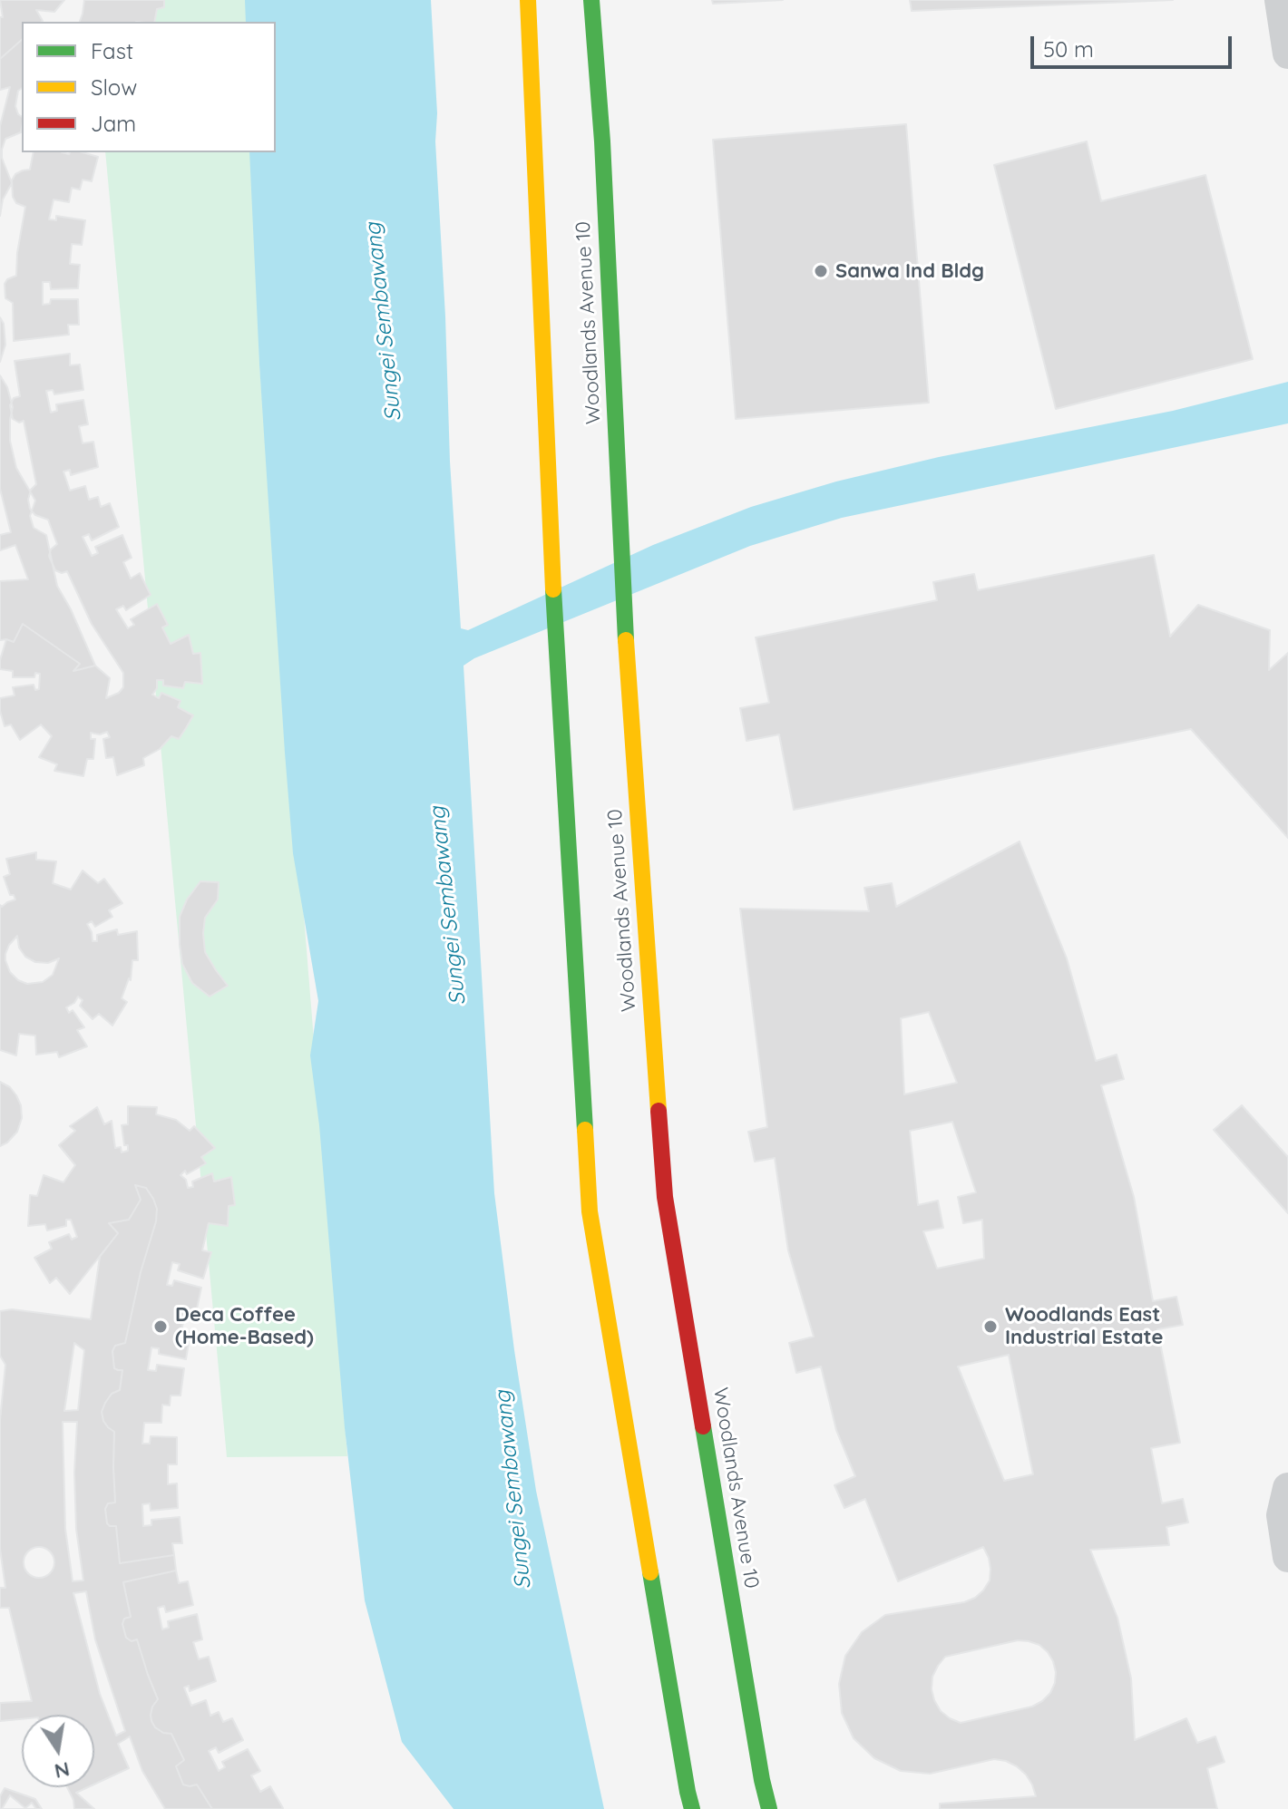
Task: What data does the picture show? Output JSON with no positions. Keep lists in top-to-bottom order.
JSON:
{
  "streets": {
    "main road": ["Woodlands Avenue 10"]
  },
  "water": ["Sungei Sembawang"],
  "places": ["Sanwa Ind Bldg", "Deca Coffee (Home-Based)", "Woodlands East Industrial Estate"],
  "legend": ["Fast", "Slow", "Jam"],
  "scale_bar": "50 m",
  "north": "bottom"
}
